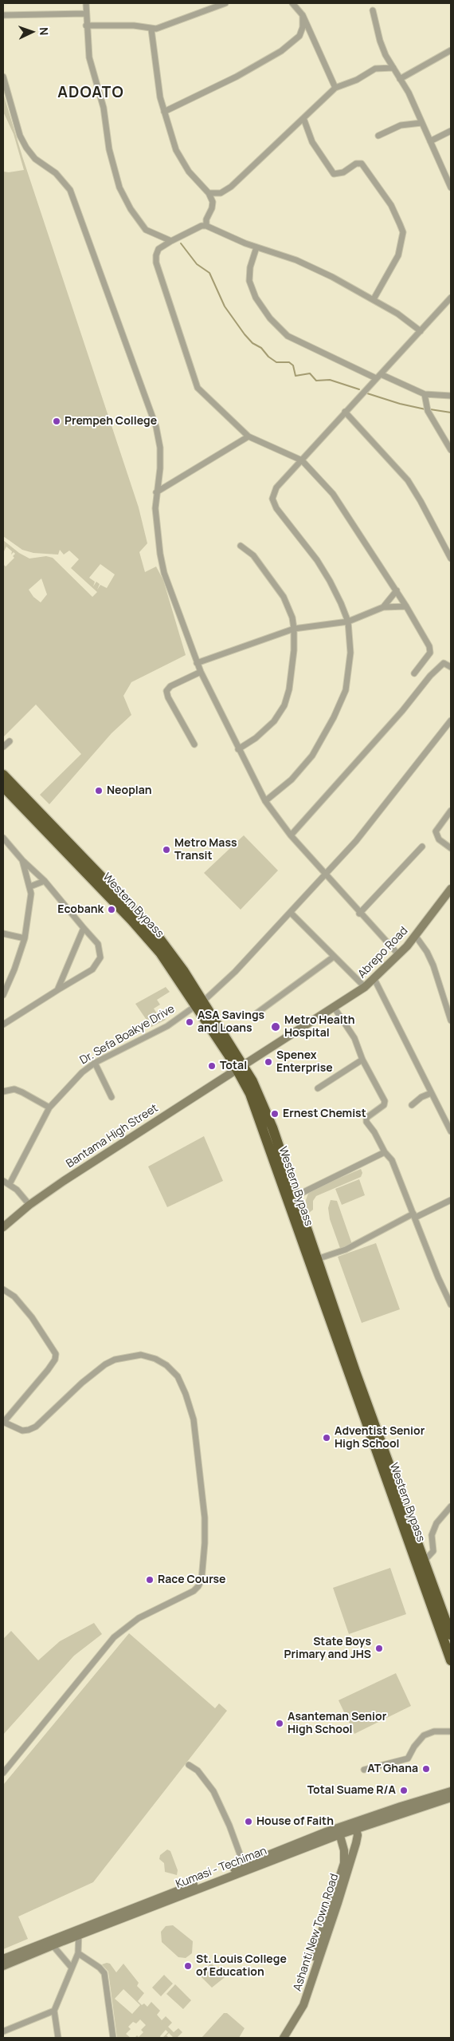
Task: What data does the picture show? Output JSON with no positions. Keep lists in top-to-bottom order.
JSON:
{
  "streets": {
    "highway": ["Western Bypass"],
    "main road": [
      "Abrepo Road",
      "Bantama High Street",
      "Kumasi - Techiman",
      "Ashanti New Town Road"
    ],
    "street": ["Dr. Sefa Boakye Drive"]
  },
  "crossings": [
    ["Western Bypass", "Abrepo Road"],
    ["Western Bypass", "Dr. Sefa Boakye Drive"],
    ["Western Bypass", "Bantama High Street"],
    ["Abrepo Road", "Bantama High Street"],
    ["Kumasi - Techiman", "Ashanti New Town Road"]
  ],
  "districts": ["ADOATO"],
  "places": [
    "Prempeh College",
    "Neoplan",
    "Metro Mass Transit",
    "Ecobank",
    "ASA Savings and Loans",
    "Metro Health Hospital",
    "Spenex Enterprise",
    "Total",
    "Ernest Chemist",
    "Adventist Senior High School",
    "Race Course",
    "State Boys Primary and JHS",
    "Asanteman Senior High School",
    "AT Ghana",
    "Total Suame R/A",
    "House of Faith",
    "St. Louis College of Education"
  ],
  "north": "right"
}
